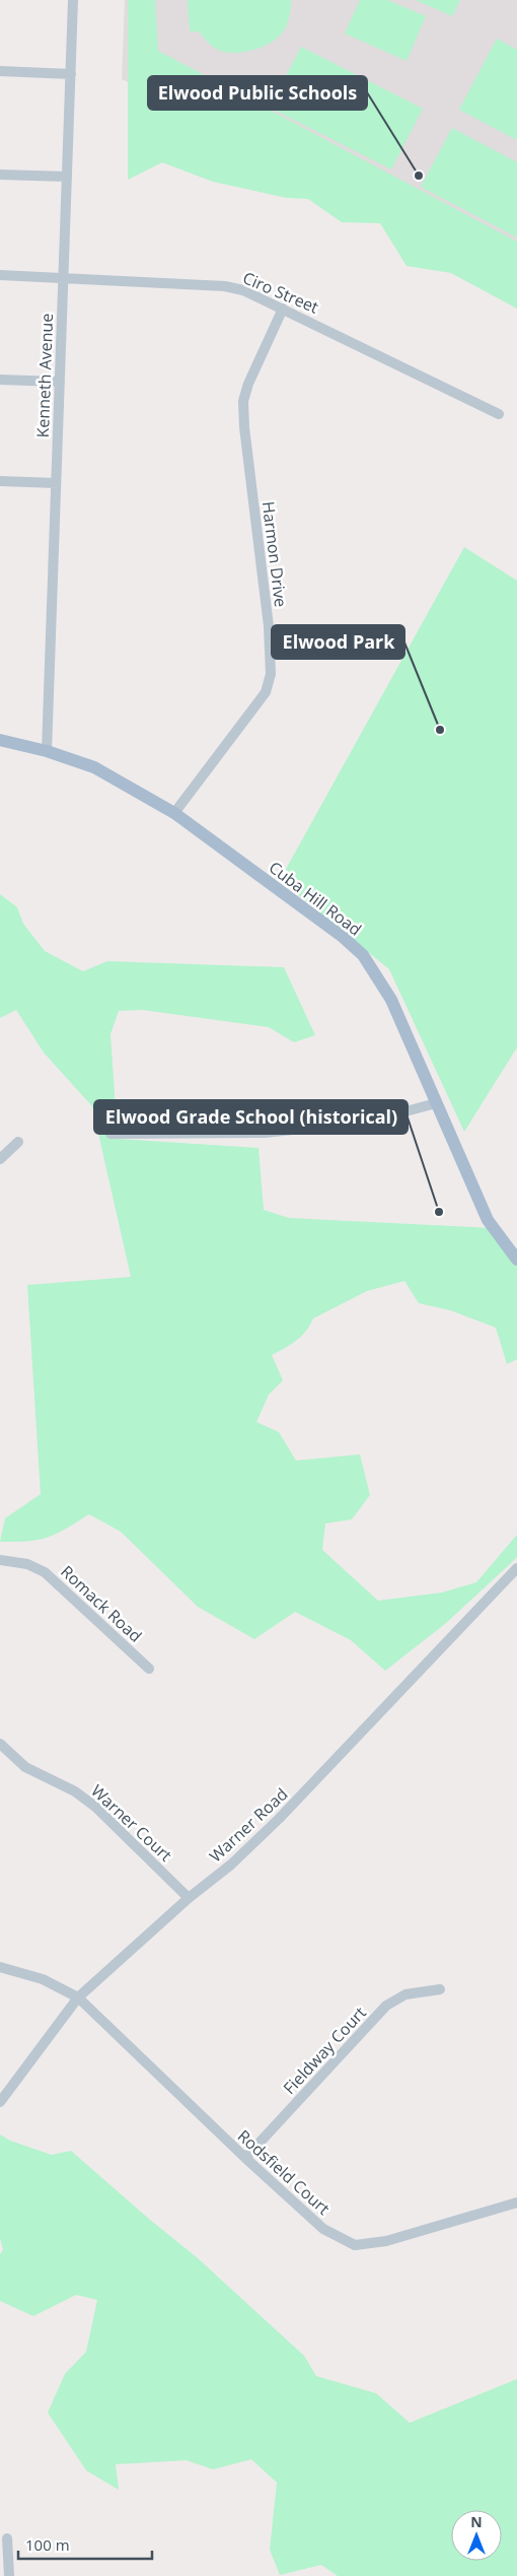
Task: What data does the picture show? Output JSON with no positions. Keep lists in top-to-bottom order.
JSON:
{
  "streets": {
    "main road": ["Cuba Hill Road"],
    "street": [
      "Ciro Street",
      "Kenneth Avenue",
      "Harmon Drive",
      "Romack Road",
      "Warner Court",
      "Warner Road",
      "Fieldway Court",
      "Rodsfield Court"
    ]
  },
  "crossings": [
    ["Ciro Street", "Kenneth Avenue"],
    ["Ciro Street", "Harmon Drive"],
    ["Kenneth Avenue", "Cuba Hill Road"],
    ["Harmon Drive", "Cuba Hill Road"],
    ["Warner Court", "Warner Road"],
    ["Warner Road", "Rodsfield Court"],
    ["Fieldway Court", "Rodsfield Court"]
  ],
  "places": ["Elwood Public Schools", "Elwood Park", "Elwood Grade School (historical)"],
  "scale_bar": "100 m",
  "north": "top"
}
